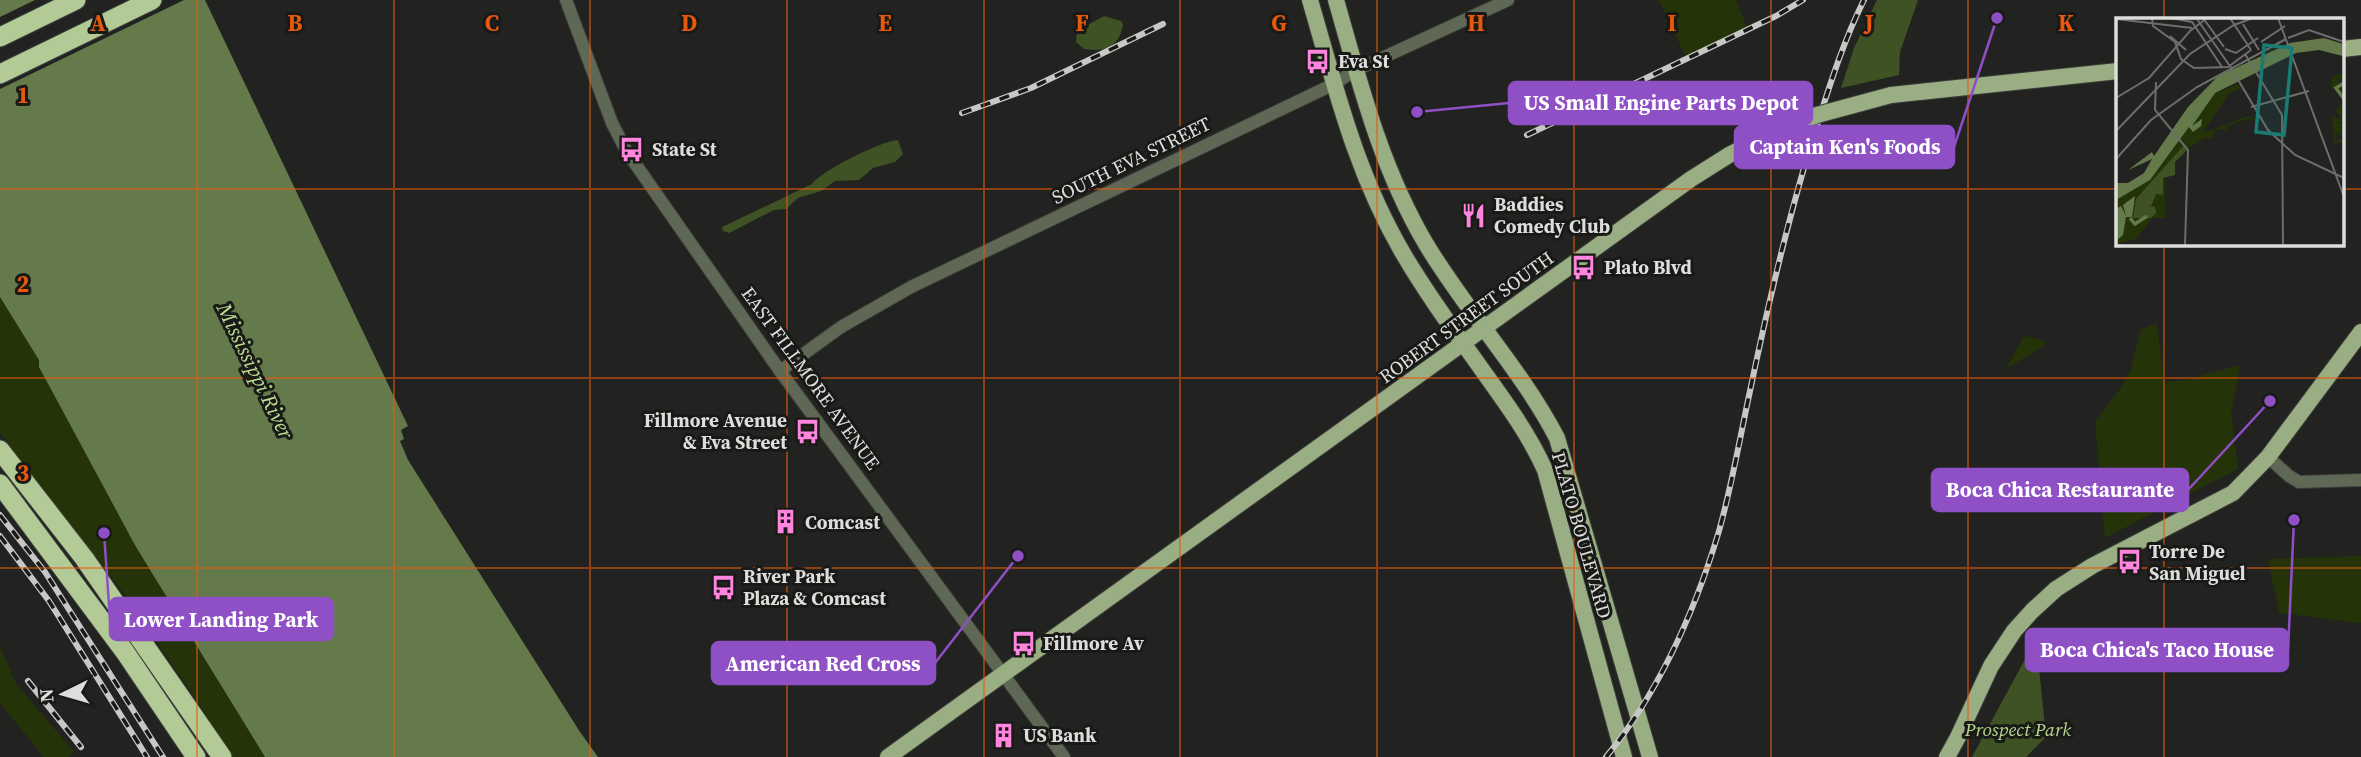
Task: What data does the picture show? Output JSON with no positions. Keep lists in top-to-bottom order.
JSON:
{
  "streets": {
    "main road": ["ROBERT STREET SOUTH", "PLATO BOULEVARD"],
    "street": ["SOUTH EVA STREET", "EAST FILLMORE AVENUE"]
  },
  "crossings": [
    ["SOUTH EVA STREET", "EAST FILLMORE AVENUE"],
    ["SOUTH EVA STREET", "PLATO BOULEVARD"],
    ["ROBERT STREET SOUTH", "EAST FILLMORE AVENUE"],
    ["ROBERT STREET SOUTH", "PLATO BOULEVARD"]
  ],
  "water": ["Mississippi River"],
  "parks": ["Prospect Park"],
  "places": {
    "other": [
      "Captain Ken's Foods",
      "US Small Engine Parts Depot",
      "Boca Chica Restaurante",
      "Boca Chica's Taco House",
      "Lower Landing Park",
      "American Red Cross"
    ],
    "bus stop": [
      "Eva St",
      "State St",
      "Plato Blvd",
      "Fillmore Avenue & Eva Street",
      "Torre De San Miguel",
      "River Park Plaza & Comcast",
      "Fillmore Av"
    ],
    "restaurant": ["Baddies Comedy Club"],
    "building": ["Comcast", "US Bank"]
  },
  "north": "left",
  "grid": {
    "columns": [
      "A",
      "B",
      "C",
      "D",
      "E",
      "F",
      "G",
      "H",
      "I",
      "J",
      "K"
    ],
    "rows": ["1", "2", "3"]
  }
}
